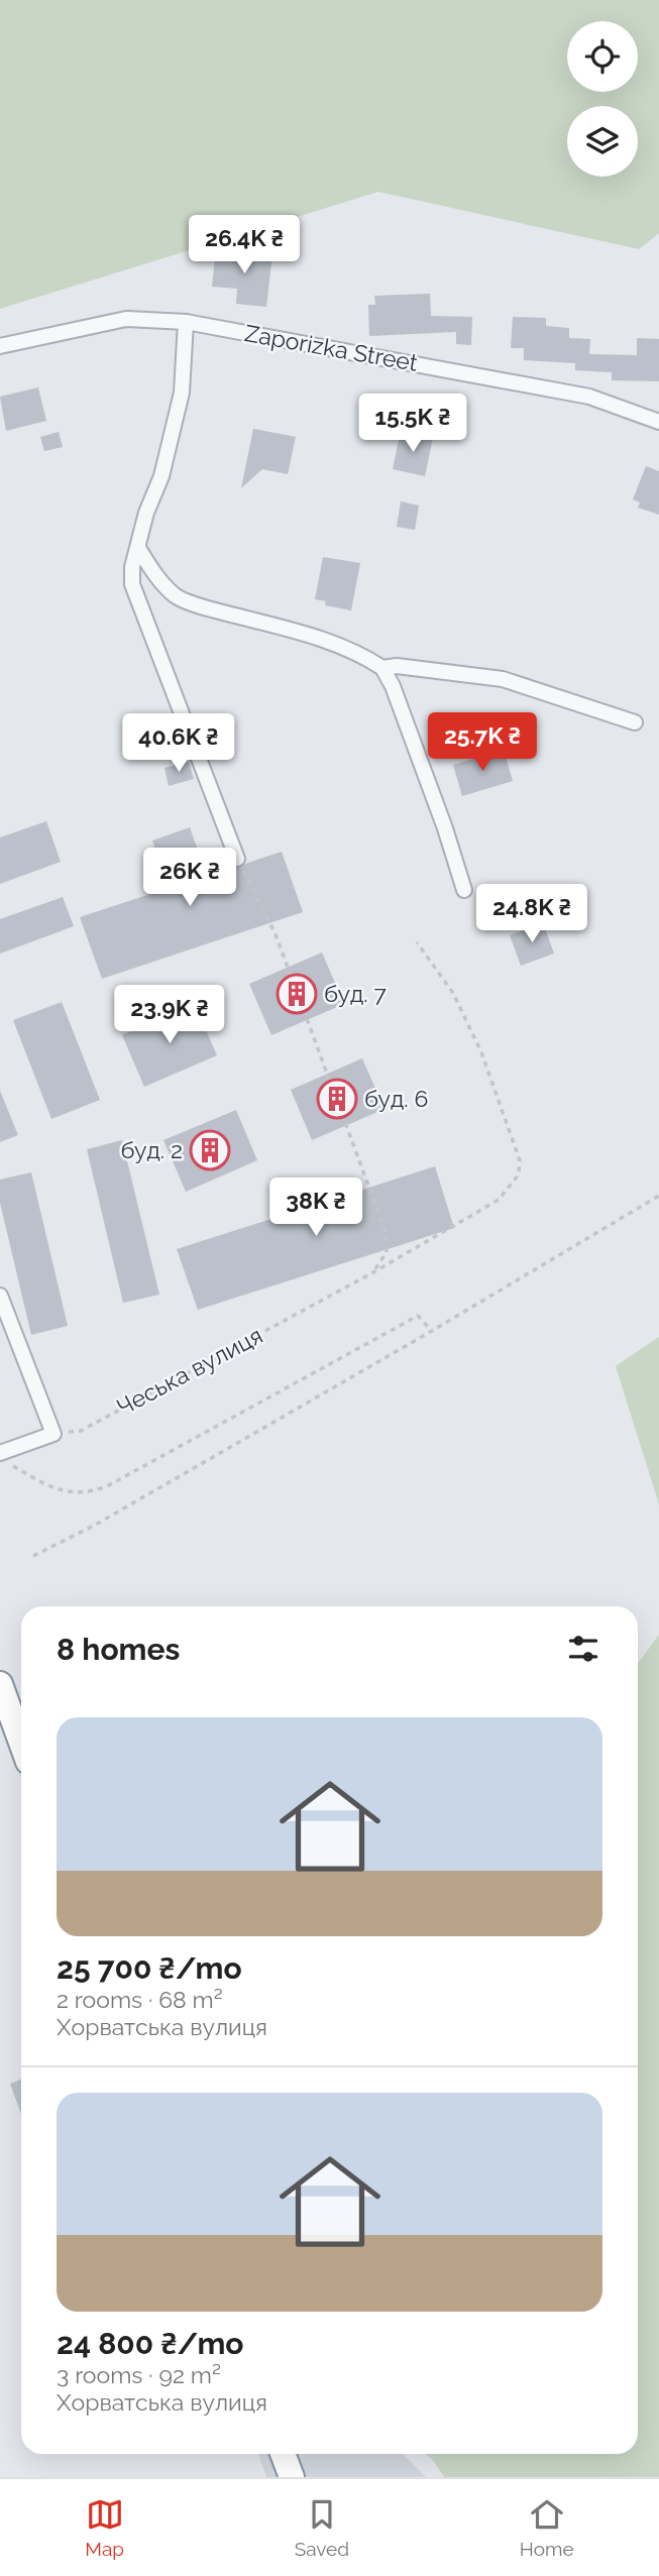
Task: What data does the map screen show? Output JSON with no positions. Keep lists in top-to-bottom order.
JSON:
{
  "streets": {
    "street": ["Zaporizka Street"],
    "path": ["Чеська вулиця"]
  },
  "places": {
    "building": ["буд. 7", "буд. 6", "буд. 2"]
  },
  "page": {
    "price": [
      "26.4K ₴",
      "15.5K ₴",
      "25.7K ₴",
      "40.6K ₴",
      "26K ₴",
      "24.8K ₴",
      "23.9K ₴",
      "38K ₴"
    ],
    "heading": "8 homes",
    "list": [
      {
        "name": "25 700 ₴/mo",
        "note": "2 rooms · 68 m² · Хорватська вулиця"
      },
      {
        "name": "24 800 ₴/mo",
        "note": "3 rooms · 92 m² · Хорватська вулиця"
      }
    ],
    "tabs": ["Map", "Saved", "Home"]
  }
}
